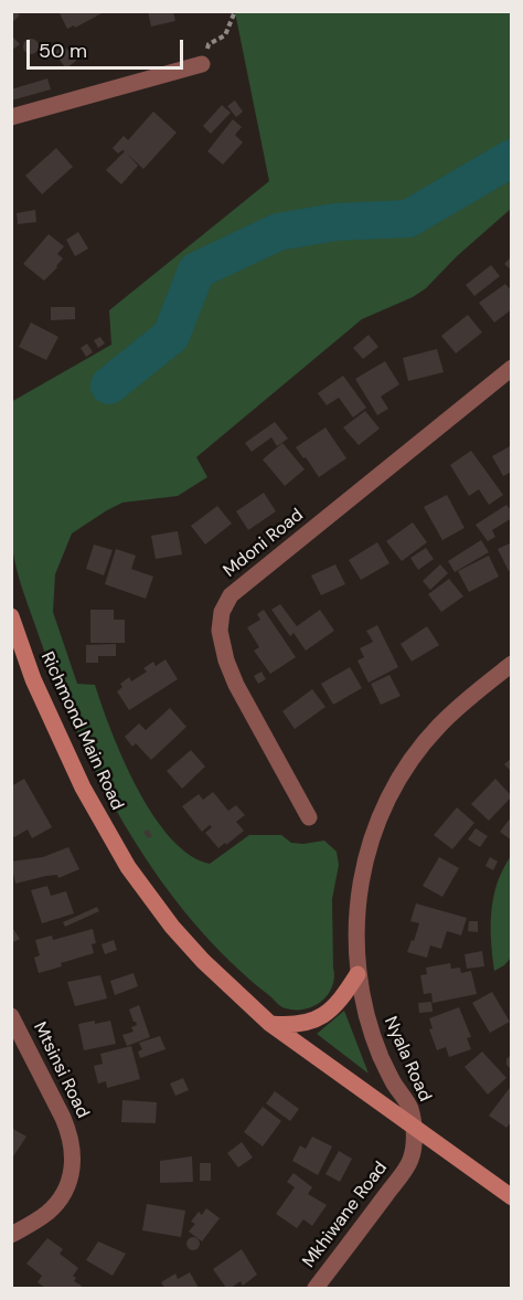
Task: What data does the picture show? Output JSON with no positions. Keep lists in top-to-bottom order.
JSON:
{
  "streets": {
    "main road": ["Richmond Main Road", "Nyala Road"],
    "street": ["Mdoni Road", "Mtsinsi Road", "Mkhiwane Road"]
  },
  "crossings": [
    ["Richmond Main Road", "Nyala Road"],
    ["Richmond Main Road", "Mkhiwane Road"],
    ["Nyala Road", "Mkhiwane Road"]
  ],
  "scale_bar": "50 m"
}
